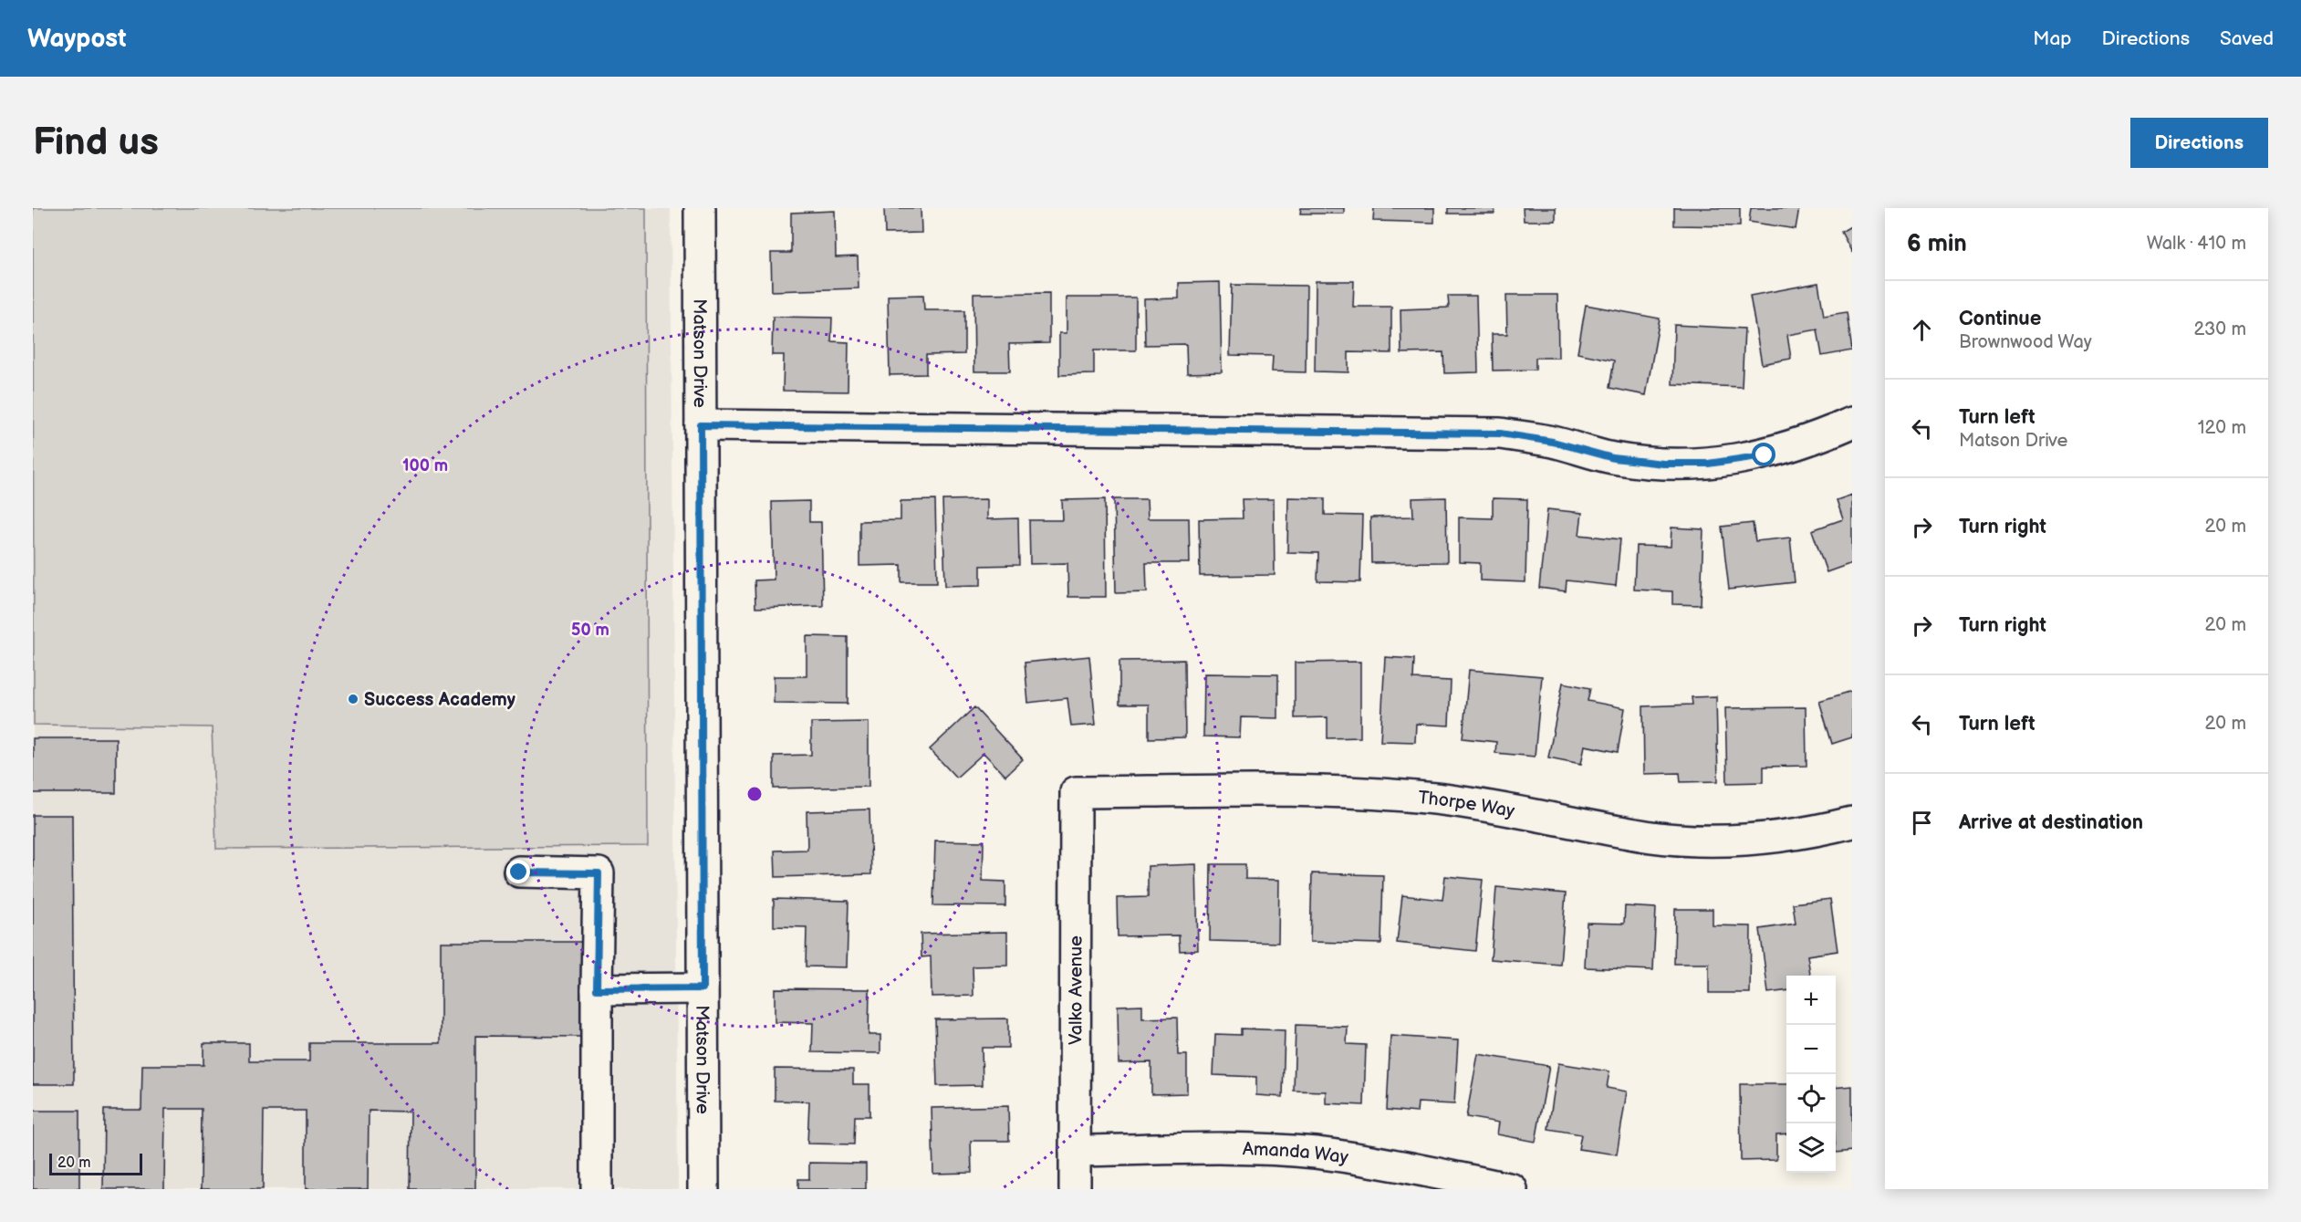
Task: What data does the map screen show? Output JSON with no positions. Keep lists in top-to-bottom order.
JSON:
{
  "streets": {
    "street": [
      "Matson Drive",
      "Thorpe Way",
      "Valko Avenue",
      "Amanda Way"
    ]
  },
  "crossings": [
    ["Thorpe Way", "Valko Avenue"],
    ["Valko Avenue", "Amanda Way"]
  ],
  "places": ["Success Academy"],
  "scale_bar": "20 m",
  "page": {
    "header": "Waypost",
    "nav": ["Map", "Directions", "Saved"],
    "buttons": "Directions",
    "title": "Find us",
    "heading": ["6 min", "Walk · 410 m"],
    "list": [
      ["Continue", "Brownwood Way", "230 m"],
      ["Turn left", "Matson Drive", "120 m"],
      ["Turn right", "20 m"],
      ["Turn right", "20 m"],
      ["Turn left", "20 m"],
      "Arrive at destination"
    ],
    "map_buttons": ["+", "−"],
    "scale": "20 m"
  },
  "rings": ["100 m", "50 m"]
}
